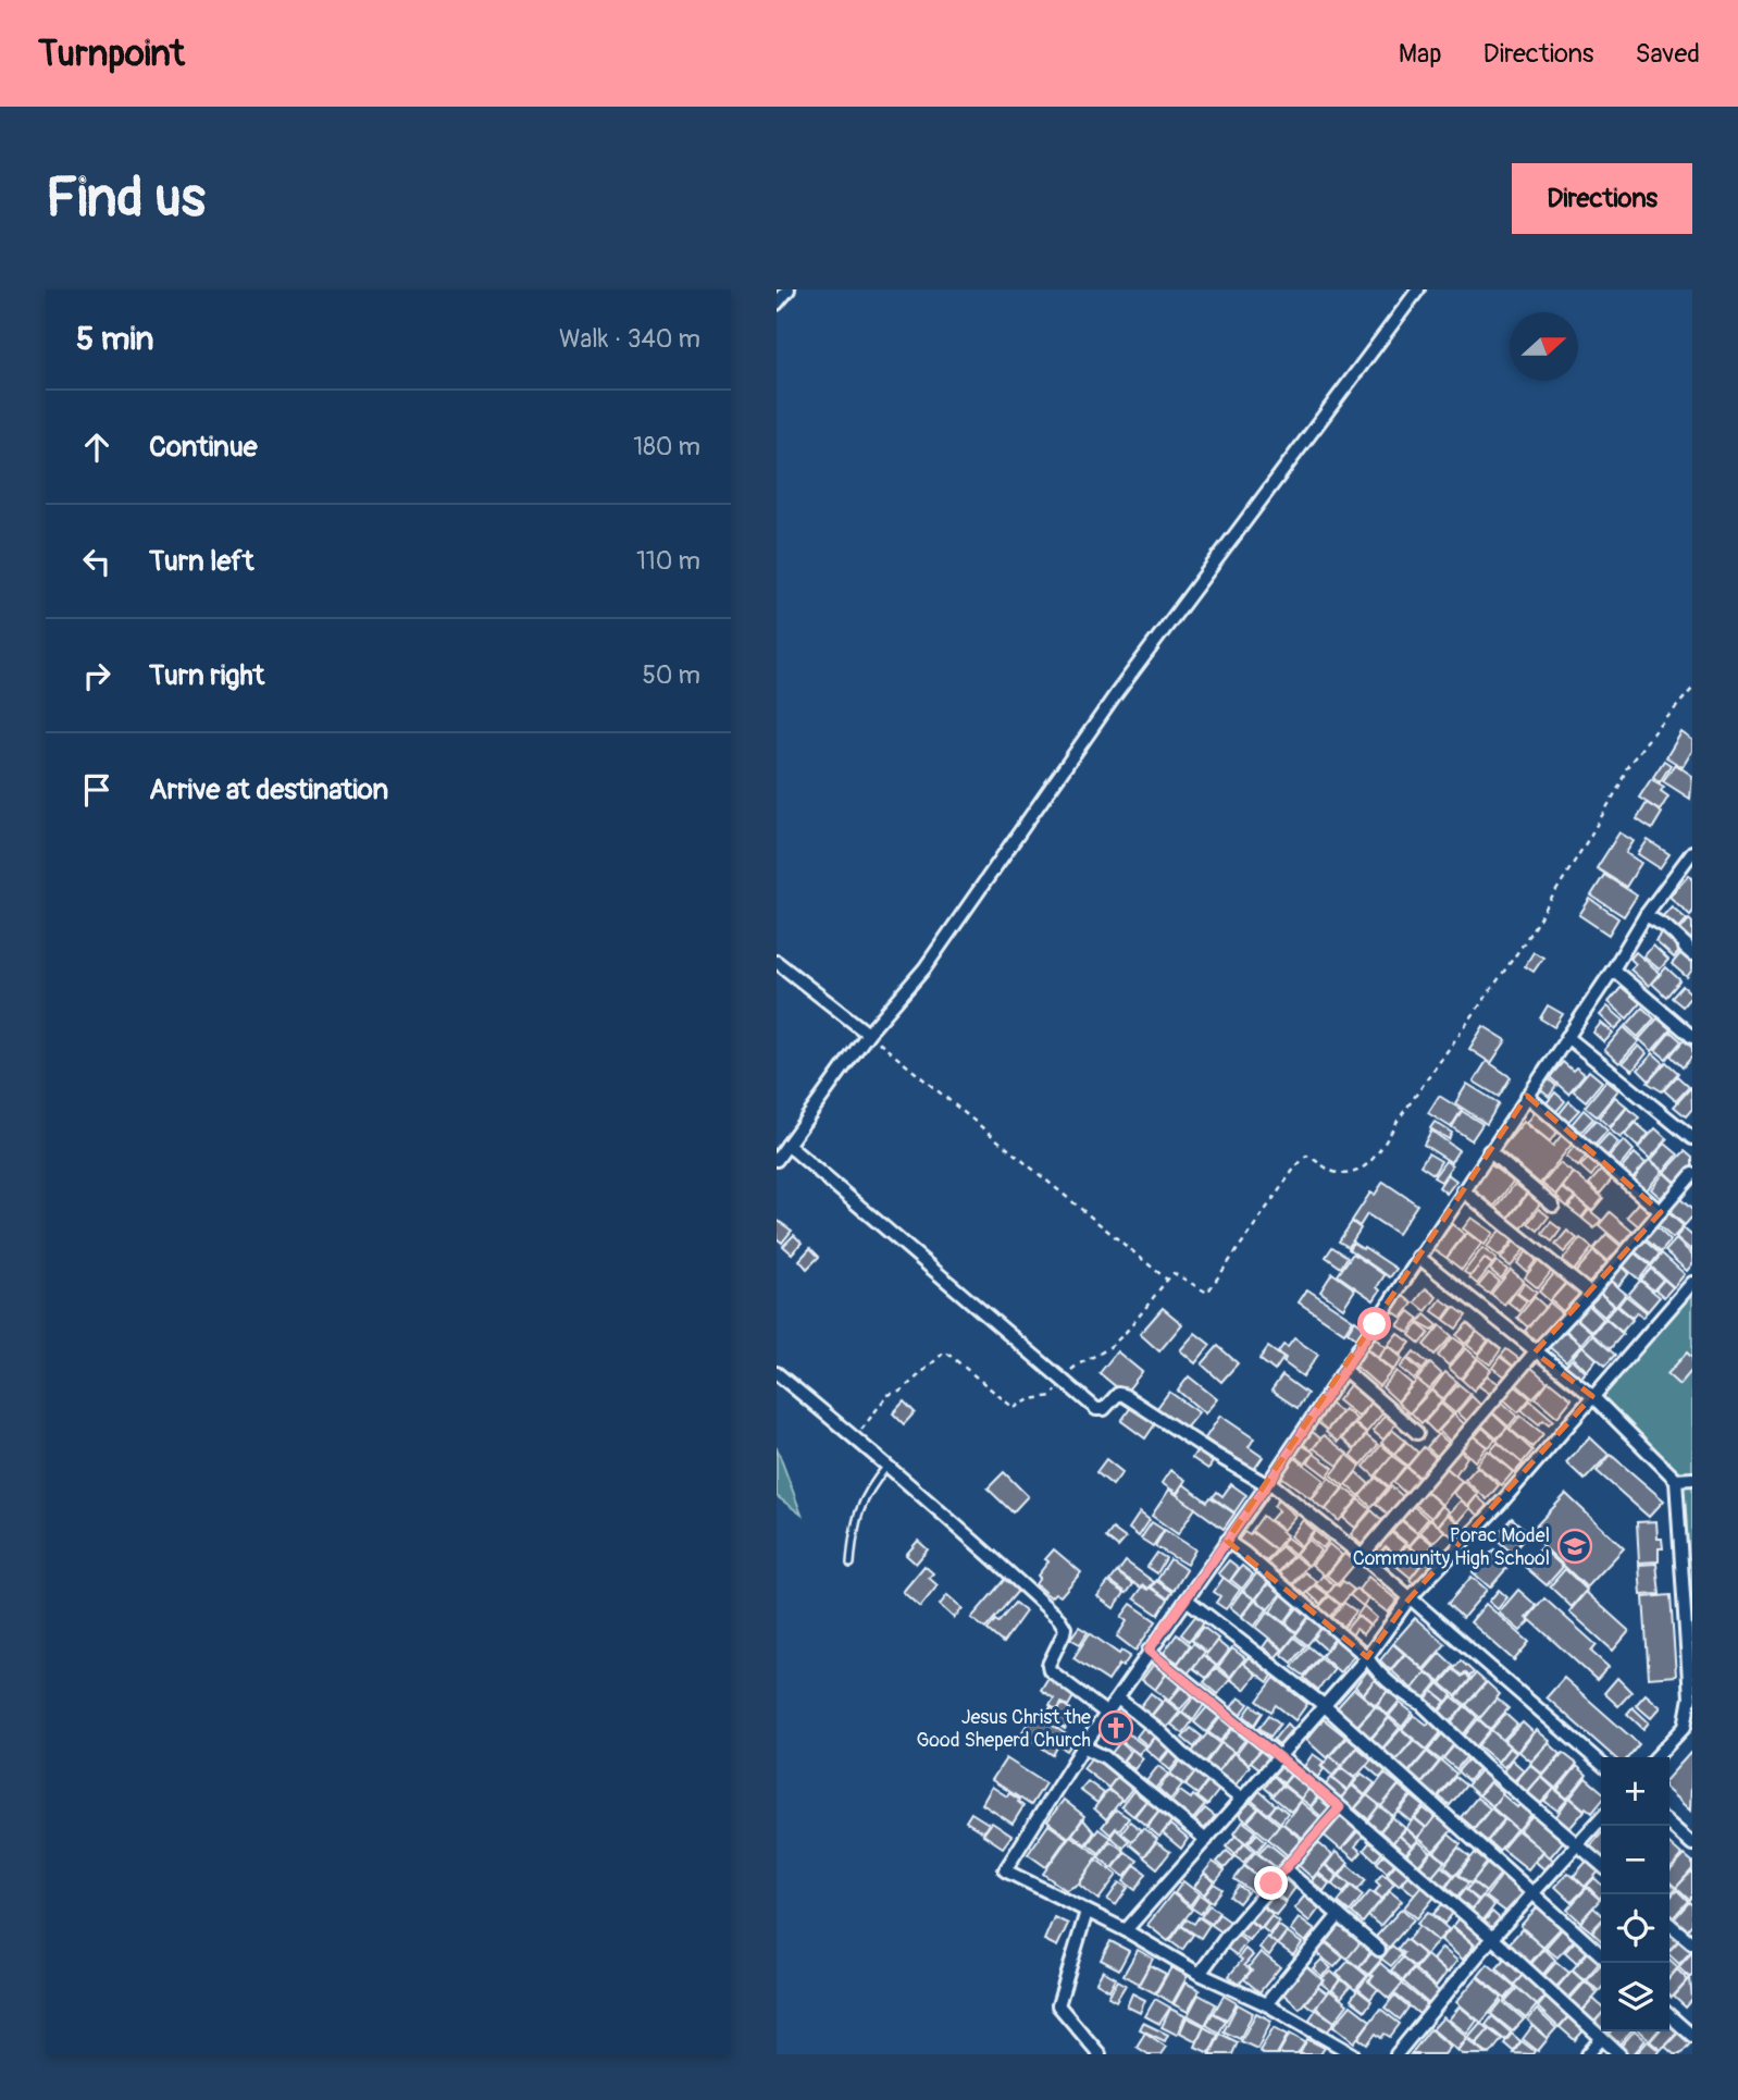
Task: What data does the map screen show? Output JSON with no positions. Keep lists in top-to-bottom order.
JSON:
{
  "places": {
    "school or university": ["Porac Model Community High School"],
    "church": ["Jesus Christ the Good Sheperd Church"]
  },
  "north": "right",
  "page": {
    "header": "Turnpoint",
    "nav": ["Map", "Directions", "Saved"],
    "buttons": "Directions",
    "title": "Find us",
    "heading": ["5 min", "Walk · 340 m"],
    "list": [
      ["Continue", "180 m"],
      ["Turn left", "110 m"],
      ["Turn right", "50 m"],
      "Arrive at destination"
    ],
    "map_buttons": ["+", "−"]
  }
}
